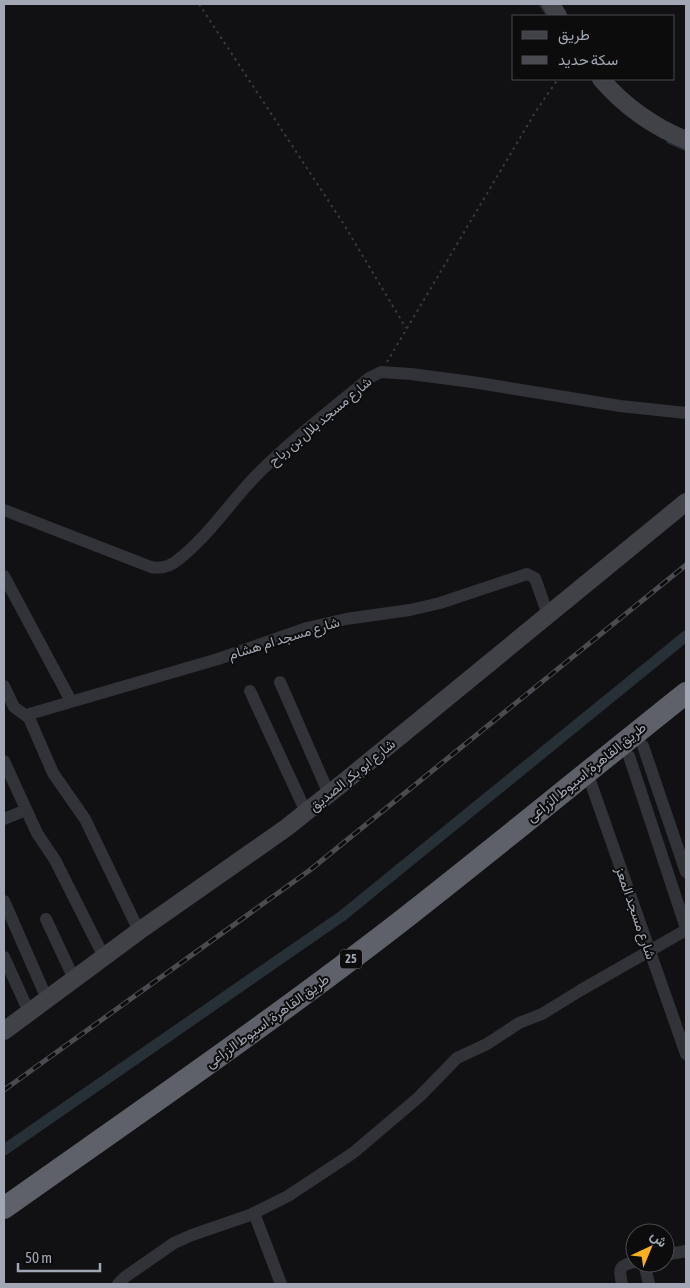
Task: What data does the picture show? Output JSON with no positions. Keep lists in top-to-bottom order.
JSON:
{
  "streets": {
    "highway": ["طريق القاهرة, اسيوط الزراعى", "25"],
    "street": [
      "شارع مسجد بلال بن رباح",
      "شارع مسجد ام هشام",
      "شارع ابو بكر الصديق",
      "شارع مسجد المعز"
    ]
  },
  "crossings": [
    ["شارع مسجد ام هشام", "شارع ابو بكر الصديق"],
    ["طريق القاهرة, اسيوط الزراعى", "شارع مسجد المعز"]
  ],
  "legend": ["طريق", "سكة حديد"],
  "scale_bar": "50 m",
  "north": "top right"
}
